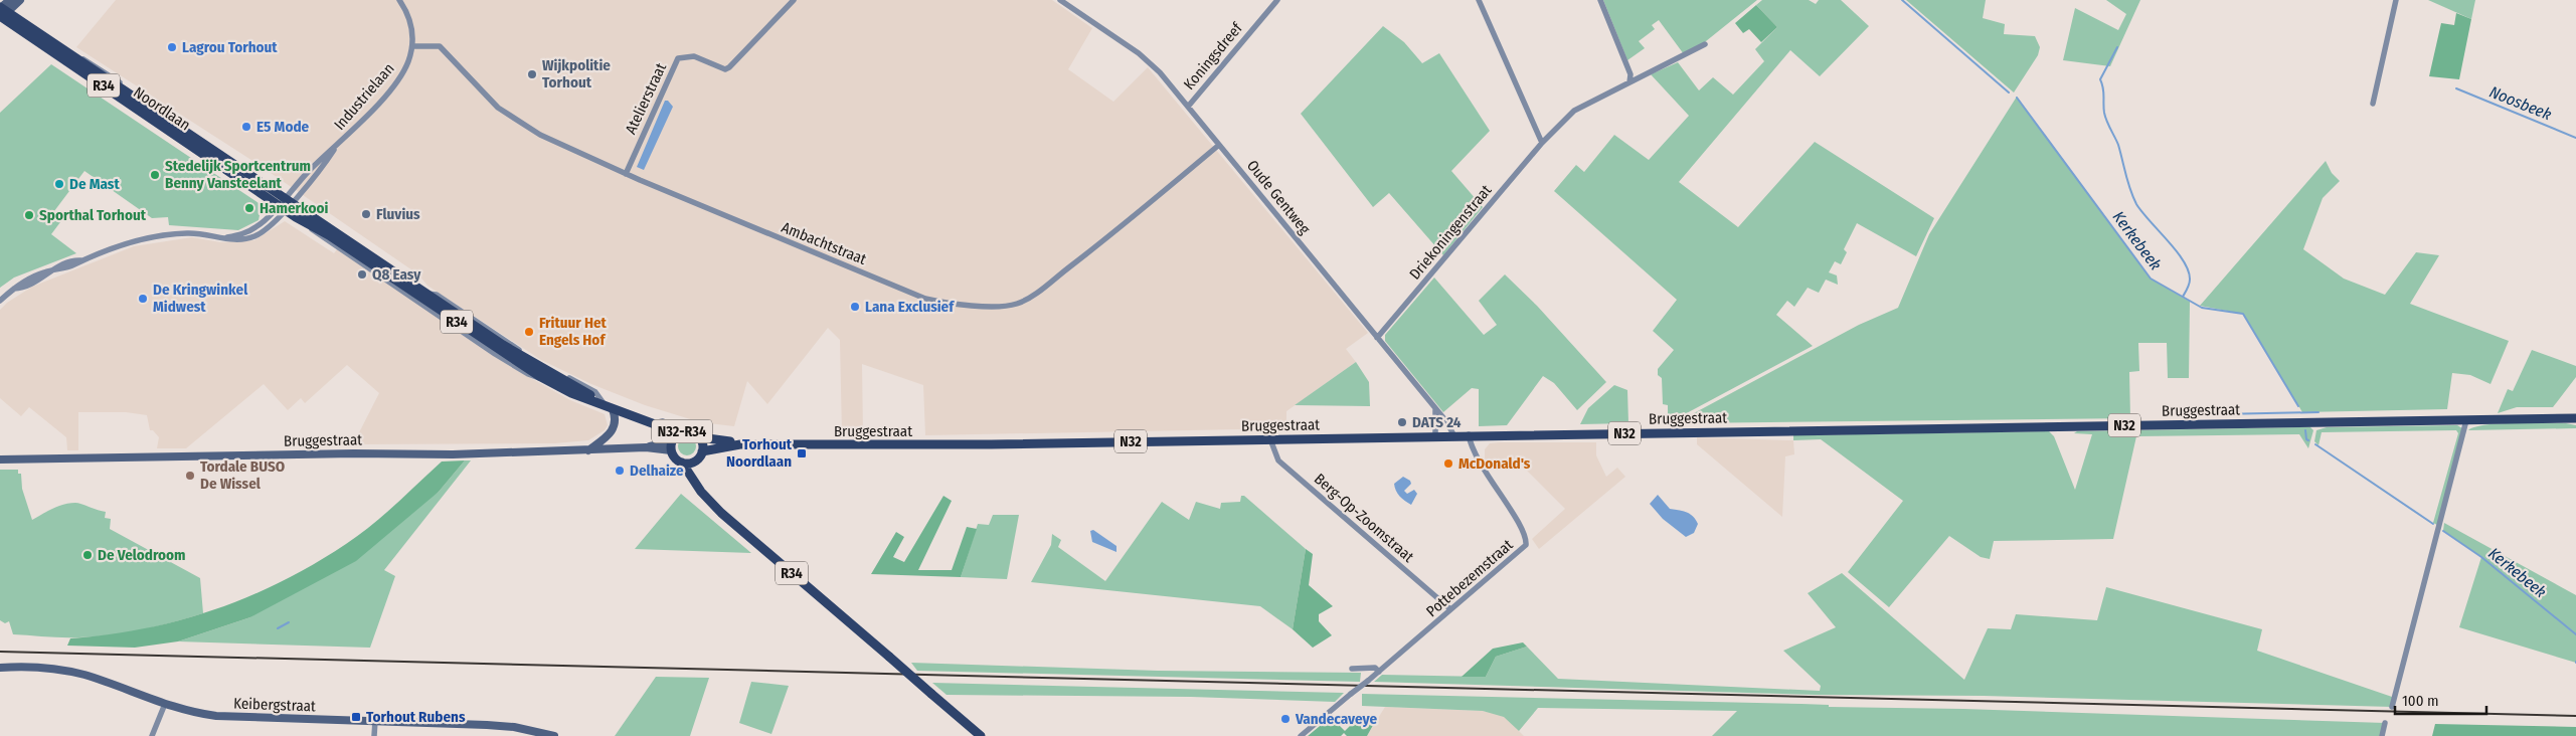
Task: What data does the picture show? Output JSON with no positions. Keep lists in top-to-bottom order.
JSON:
{
  "streets": {
    "main road": [
      "R34",
      "Noordlaan",
      "Bruggestraat",
      "N32",
      "N32-R34"
    ],
    "street": [
      "Koningsdreef",
      "Industrielaan",
      "Atelierstraat",
      "Oude Gentweg",
      "Driekoningenstraat",
      "Ambachtstraat",
      "Berg-Op-Zoomstraat",
      "Pottebezemstraat",
      "Keibergstraat"
    ]
  },
  "crossings": [
    ["Koningsdreef", "Oude Gentweg"],
    ["R34", "Noordlaan"],
    ["R34", "Bruggestraat"],
    ["R34", "N32-R34"],
    ["Industrielaan", "Noordlaan"],
    ["Industrielaan", "Ambachtstraat"],
    ["Atelierstraat", "Ambachtstraat"],
    ["Noordlaan", "Bruggestraat"],
    ["Noordlaan", "N32-R34"],
    ["Oude Gentweg", "Driekoningenstraat"],
    ["Oude Gentweg", "Ambachtstraat"],
    ["Oude Gentweg", "Bruggestraat"],
    ["Bruggestraat", "N32-R34"],
    ["Bruggestraat", "Berg-Op-Zoomstraat"],
    ["Bruggestraat", "Pottebezemstraat"],
    ["Berg-Op-Zoomstraat", "Pottebezemstraat"]
  ],
  "water": ["Noosbeek", "Kerkebeek"],
  "places": {
    "other": [
      "Lagrou Torhout",
      "Wijkpolitie Torhout",
      "E5 Mode",
      "Stedelijk Sportcentrum Benny Vansteelant",
      "De Mast",
      "Hamerkooi",
      "Fluvius",
      "Sporthal Torhout",
      "Q8 Easy",
      "De Kringwinkel Midwest",
      "Lana Exclusief",
      "Frituur Het Engels Hof",
      "DATS 24",
      "McDonald's",
      "Delhaize",
      "Tordale BUSO De Wissel",
      "De Velodroom",
      "Vandecaveye"
    ],
    "transit": ["Torhout Noordlaan", "Torhout Rubens"]
  },
  "scale_bar": "100 m"
}
